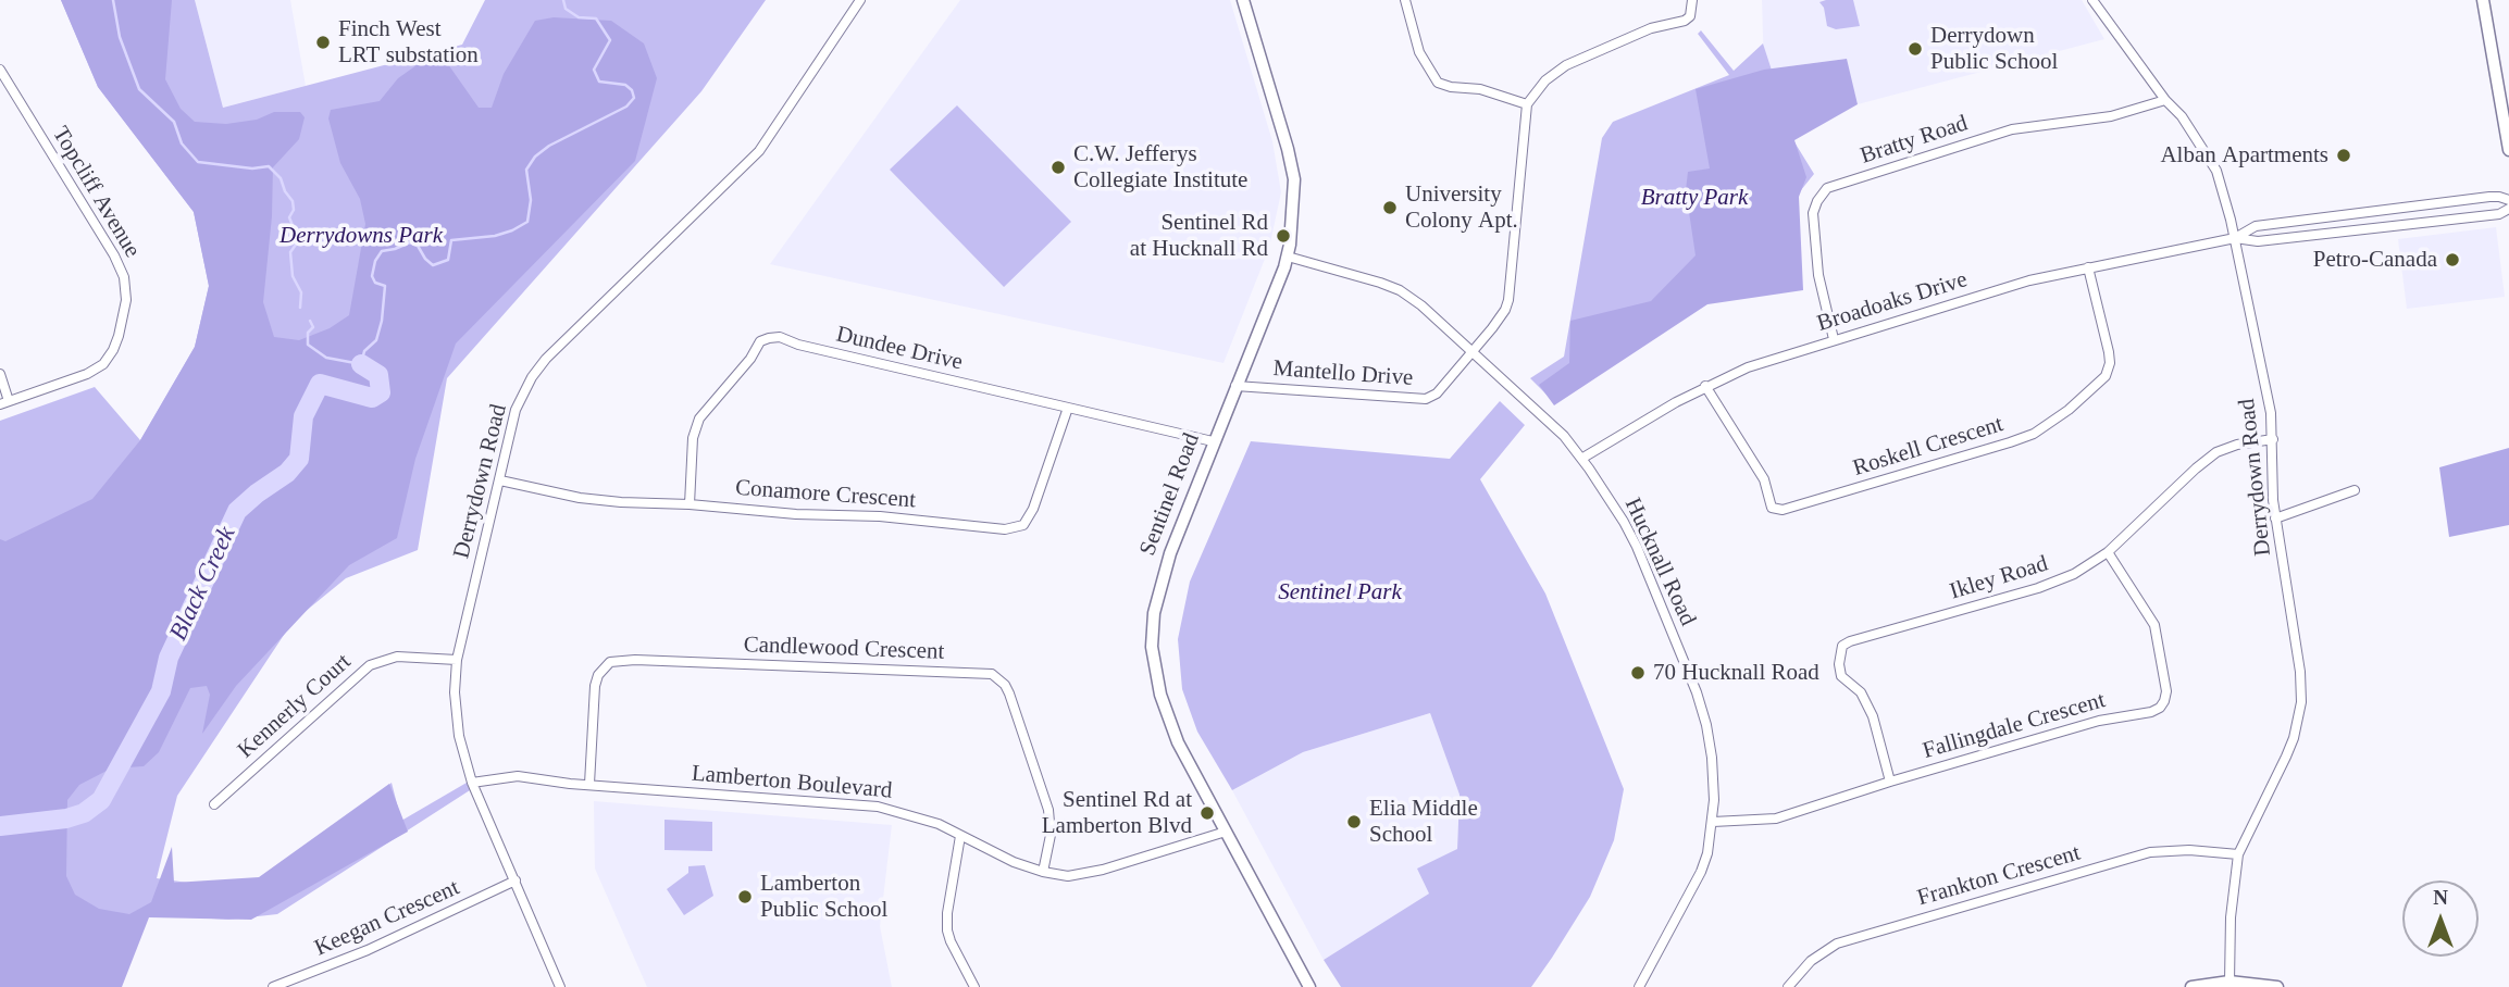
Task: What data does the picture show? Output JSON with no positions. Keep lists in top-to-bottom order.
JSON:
{
  "streets": {
    "street": [
      "Bratty Road",
      "Topcliff Avenue",
      "Broadoaks Drive",
      "Dundee Drive",
      "Mantello Drive",
      "Roskell Crescent",
      "Derrydown Road",
      "Conamore Crescent",
      "Sentinel Road",
      "Hucknall Road",
      "Ikley Road",
      "Candlewood Crescent",
      "Kennerly Court",
      "Fallingdale Crescent",
      "Lamberton Boulevard",
      "Frankton Crescent",
      "Keegan Crescent"
    ]
  },
  "crossings": [
    ["Bratty Road", "Broadoaks Drive"],
    ["Bratty Road", "Derrydown Road"],
    ["Broadoaks Drive", "Roskell Crescent"],
    ["Broadoaks Drive", "Derrydown Road"],
    ["Broadoaks Drive", "Hucknall Road"],
    ["Dundee Drive", "Conamore Crescent"],
    ["Dundee Drive", "Sentinel Road"],
    ["Mantello Drive", "Sentinel Road"],
    ["Mantello Drive", "Hucknall Road"],
    ["Derrydown Road", "Conamore Crescent"],
    ["Derrydown Road", "Ikley Road"],
    ["Derrydown Road", "Kennerly Court"],
    ["Derrydown Road", "Lamberton Boulevard"],
    ["Derrydown Road", "Frankton Crescent"],
    ["Derrydown Road", "Keegan Crescent"],
    ["Sentinel Road", "Hucknall Road"],
    ["Sentinel Road", "Lamberton Boulevard"],
    ["Hucknall Road", "Fallingdale Crescent"],
    ["Ikley Road", "Fallingdale Crescent"],
    ["Candlewood Crescent", "Lamberton Boulevard"]
  ],
  "water": ["Black Creek"],
  "parks": ["Bratty Park", "Derrydowns Park", "Sentinel Park"],
  "places": [
    "Finch West LRT substation",
    "Derrydown Public School",
    "Alban Apartments",
    "C.W. Jefferys Collegiate Institute",
    "University Colony Apt.",
    "Sentinel Rd at Hucknall Rd",
    "Petro-Canada",
    "70 Hucknall Road",
    "Sentinel Rd at Lamberton Blvd",
    "Elia Middle School",
    "Lamberton Public School"
  ],
  "north": "top"
}
